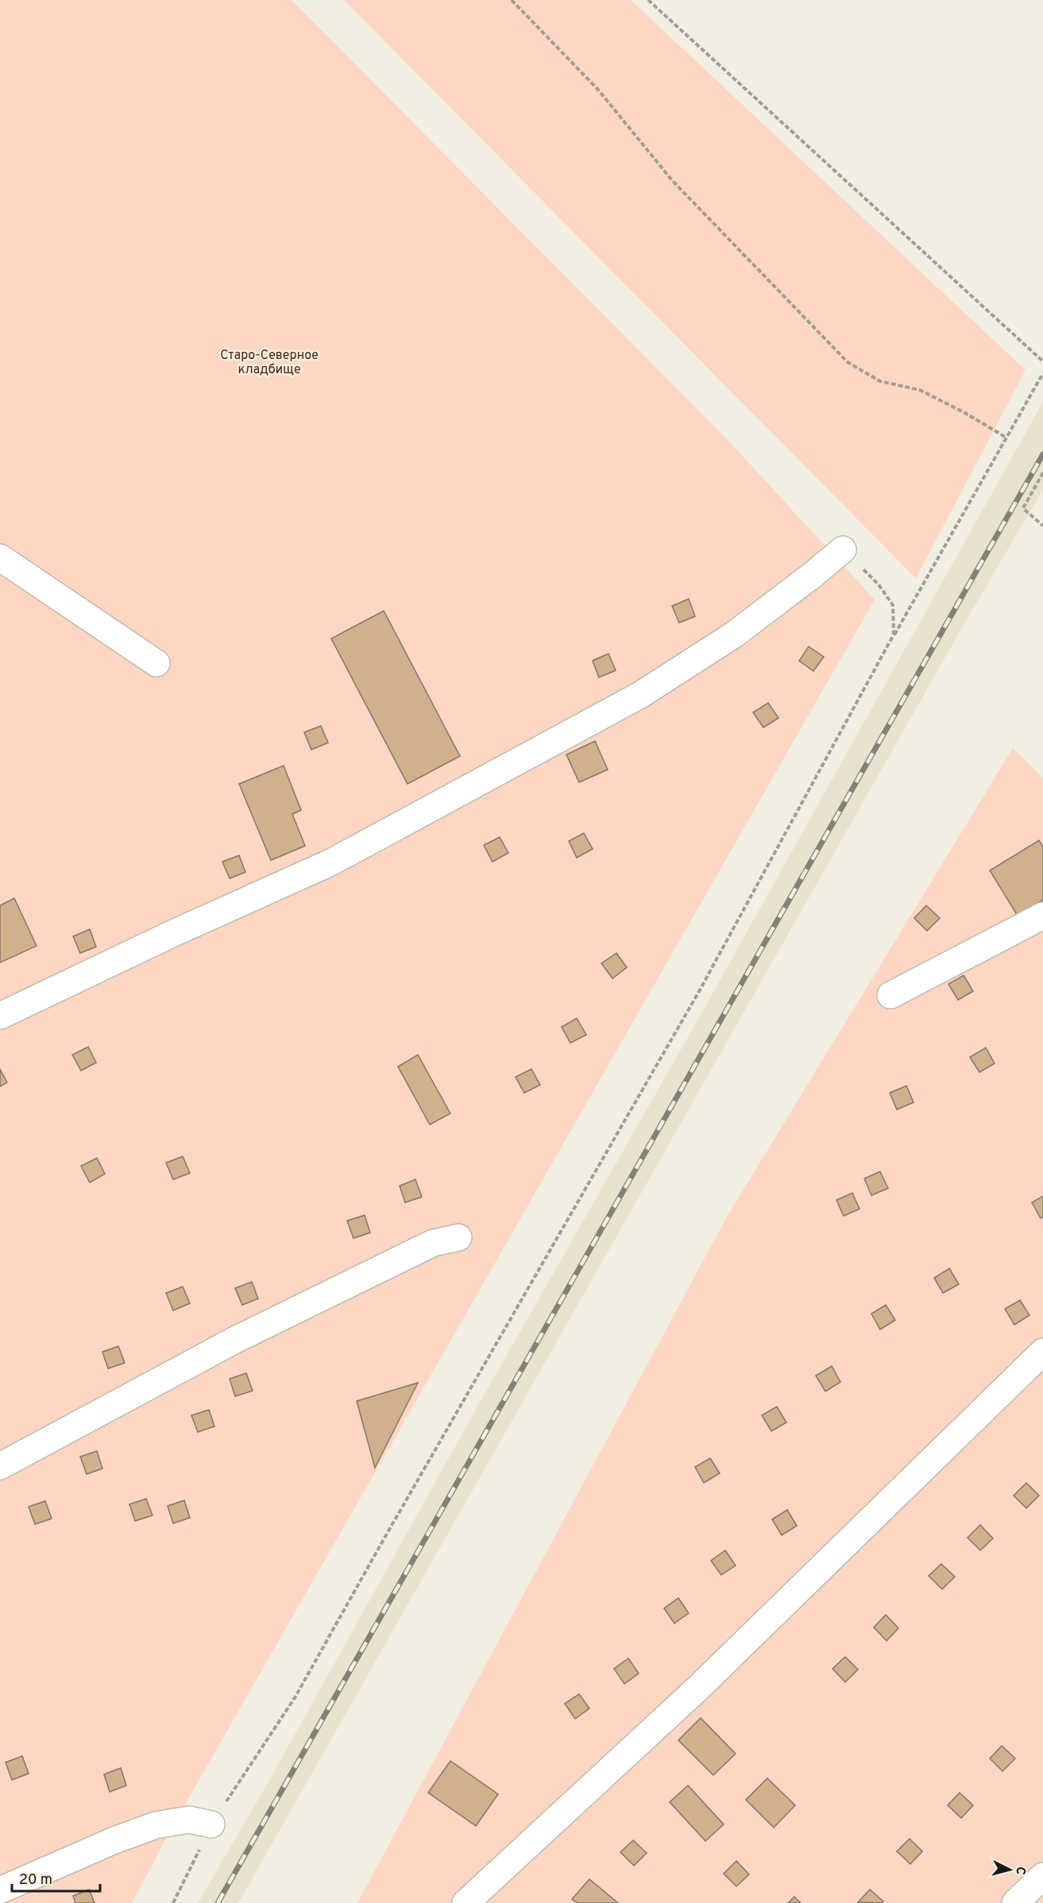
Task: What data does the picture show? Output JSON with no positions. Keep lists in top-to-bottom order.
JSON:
{
  "parks": ["Старо-Северное кладбище"],
  "scale_bar": "20 m",
  "north": "right"
}
